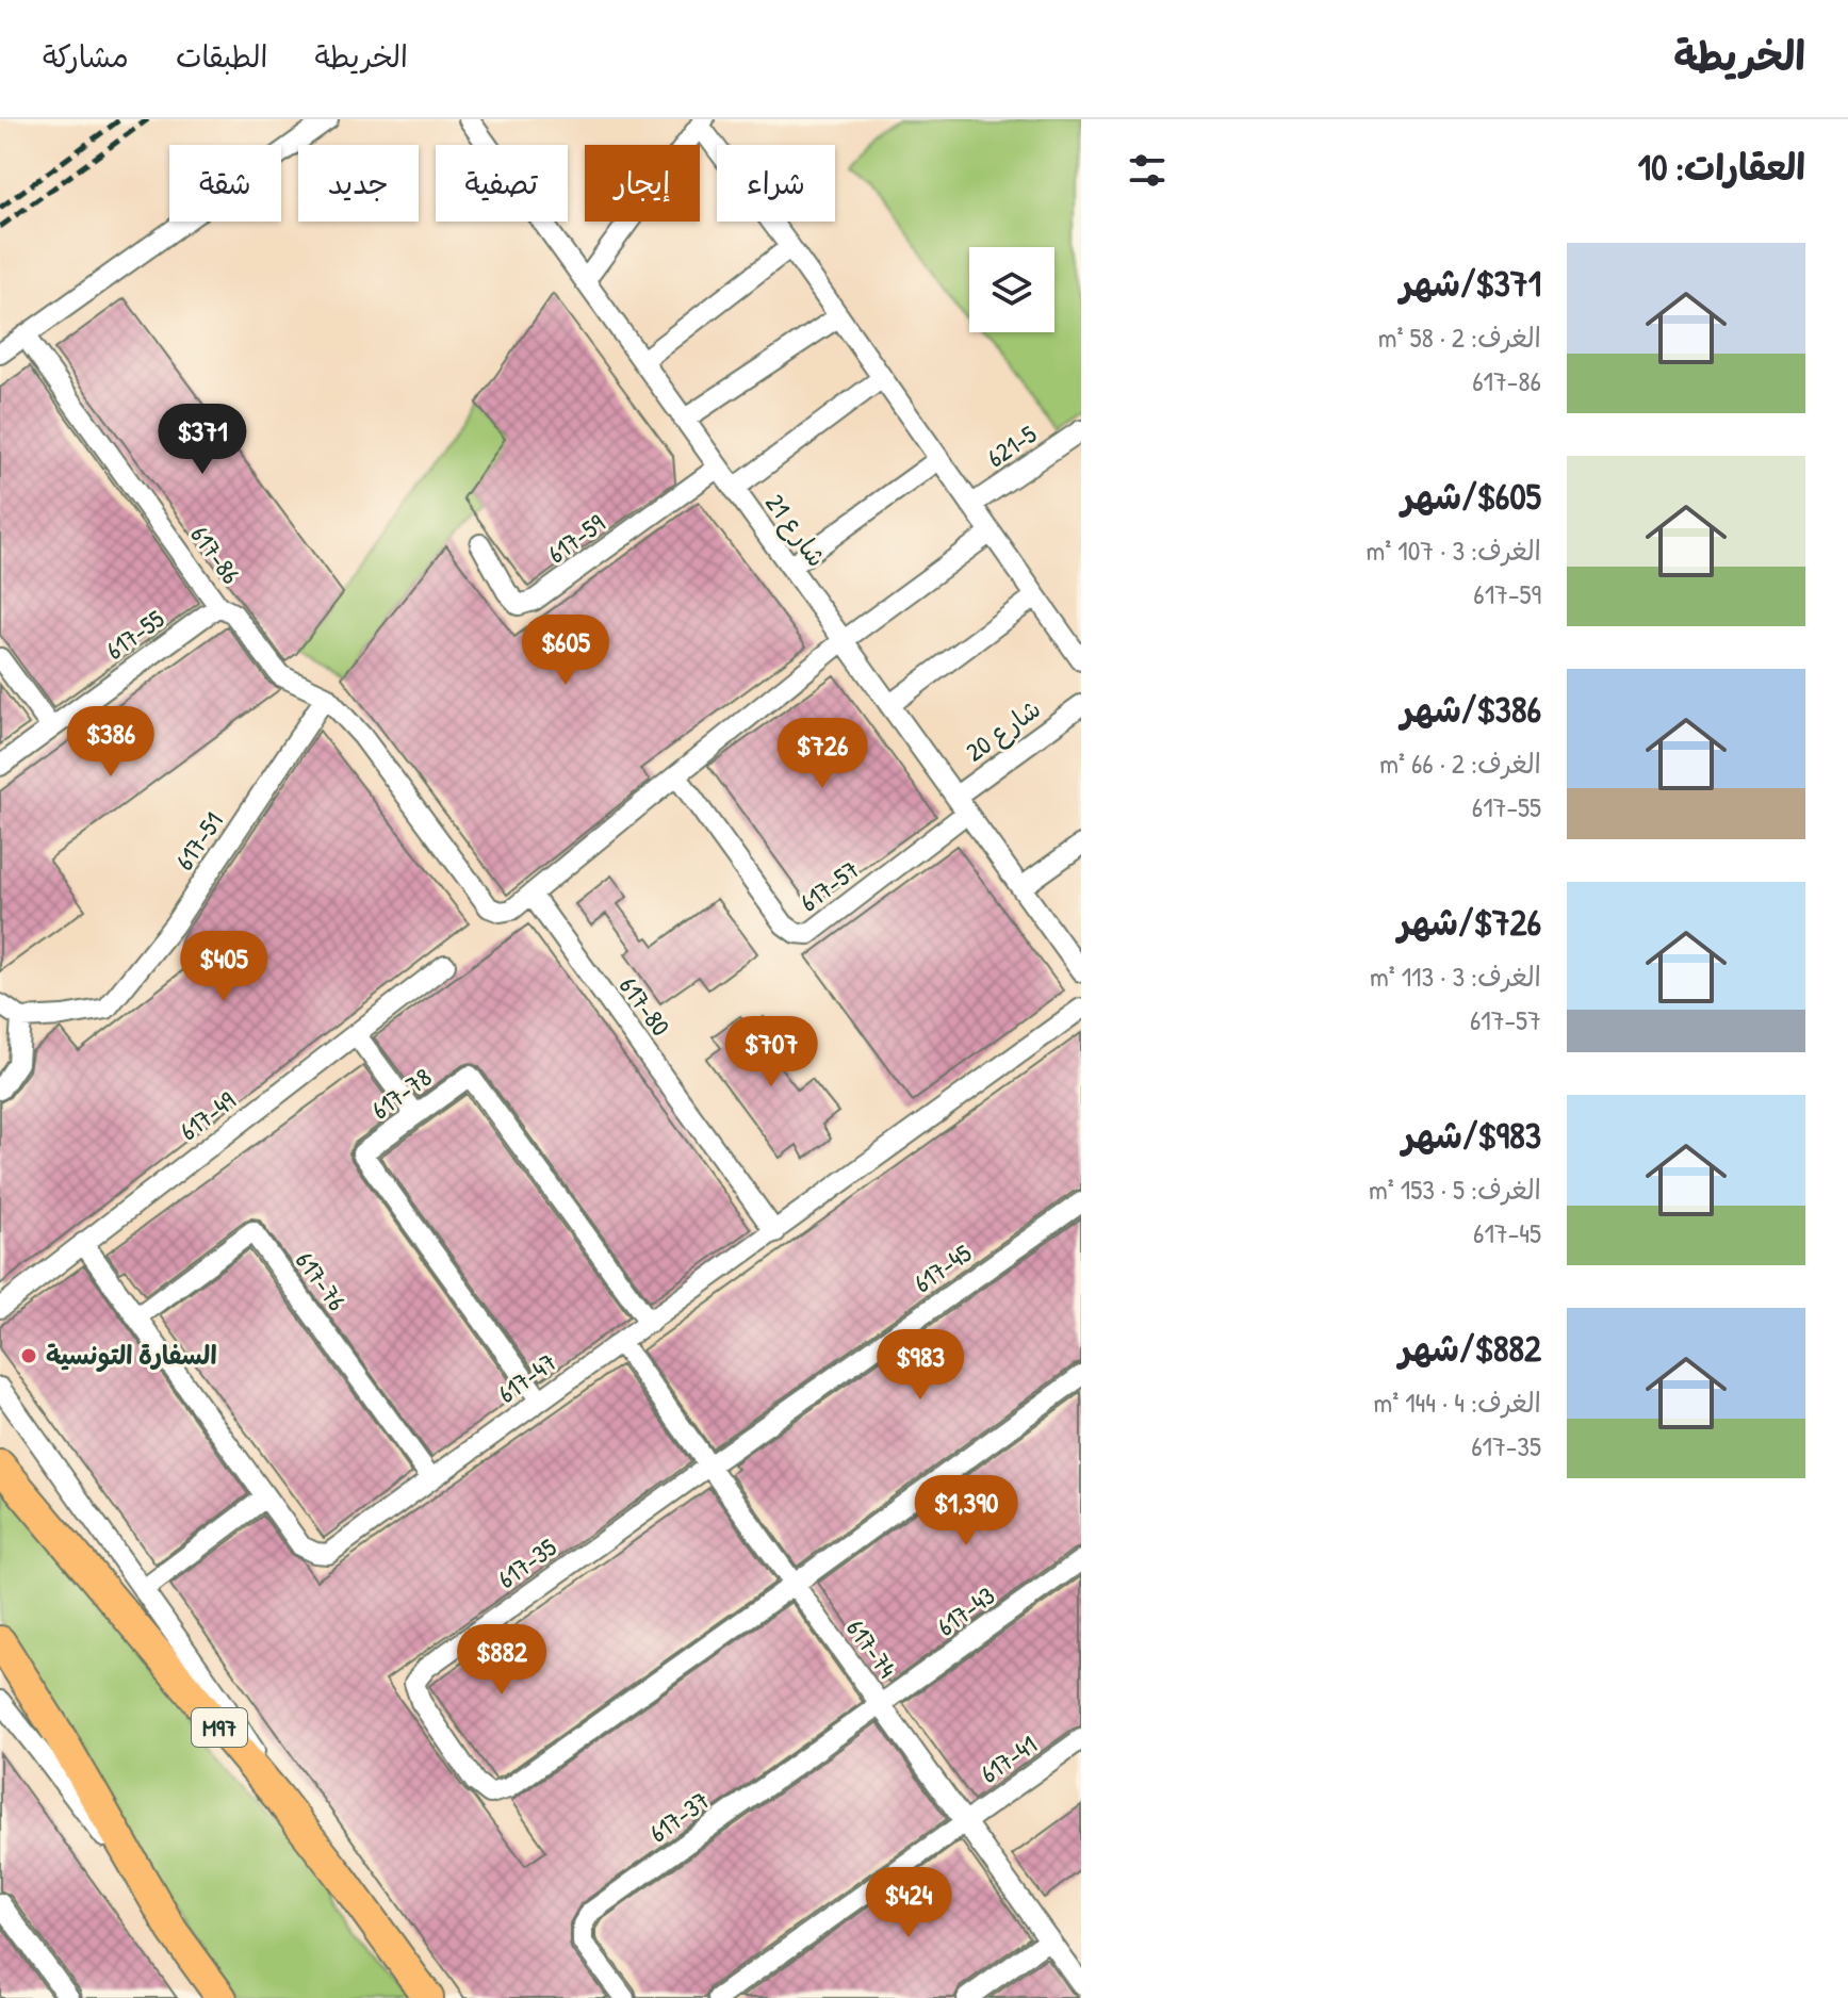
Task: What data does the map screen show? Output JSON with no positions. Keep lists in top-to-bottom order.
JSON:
{
  "streets": {
    "highway": ["M97"],
    "street": [
      "621-5",
      "شارع 21",
      "617-59",
      "617-86",
      "617-55",
      "شارع 20",
      "617-51",
      "617-57",
      "617-80",
      "617-78",
      "617-49",
      "617-45",
      "617-76",
      "617-47",
      "617-35",
      "617-43",
      "617-74",
      "617-41",
      "617-37"
    ]
  },
  "crossings": [
    ["شارع 21", "617-59"],
    ["شارع 21", "شارع 20"],
    ["شارع 21", "617-57"],
    ["617-86", "617-55"],
    ["617-86", "617-51"],
    ["617-80", "617-47"],
    ["617-78", "617-47"],
    ["617-49", "617-47"],
    ["617-45", "617-35"],
    ["617-45", "617-74"],
    ["617-76", "617-47"],
    ["617-47", "617-74"],
    ["617-35", "617-74"],
    ["617-43", "617-74"],
    ["617-43", "617-37"],
    ["617-74", "617-41"],
    ["617-74", "617-37"]
  ],
  "places": ["السفارة التونسية"],
  "page": {
    "header": "الخريطة",
    "nav": ["الخريطة", "الطبقات", "مشاركة"],
    "heading": "العقارات: 10",
    "chip": [
      "شراء",
      "إيجار",
      "تصفية",
      "جديد",
      "شقة"
    ],
    "list": [
      {
        "name": "$371/شهر",
        "note": "الغرف: 2 · 58 m² · 617-86"
      },
      {
        "name": "$605/شهر",
        "note": "الغرف: 3 · 107 m² · 617-59"
      },
      {
        "name": "$386/شهر",
        "note": "الغرف: 2 · 66 m² · 617-55"
      },
      {
        "name": "$726/شهر",
        "note": "الغرف: 3 · 113 m² · 617-57"
      },
      {
        "name": "$983/شهر",
        "note": "الغرف: 5 · 153 m² · 617-45"
      },
      {
        "name": "$882/شهر",
        "note": "الغرف: 4 · 144 m² · 617-35"
      }
    ],
    "price": [
      "$371",
      "$605",
      "$386",
      "$726",
      "$405",
      "$707",
      "$983",
      "$1,390",
      "$882",
      "$424"
    ]
  }
}
